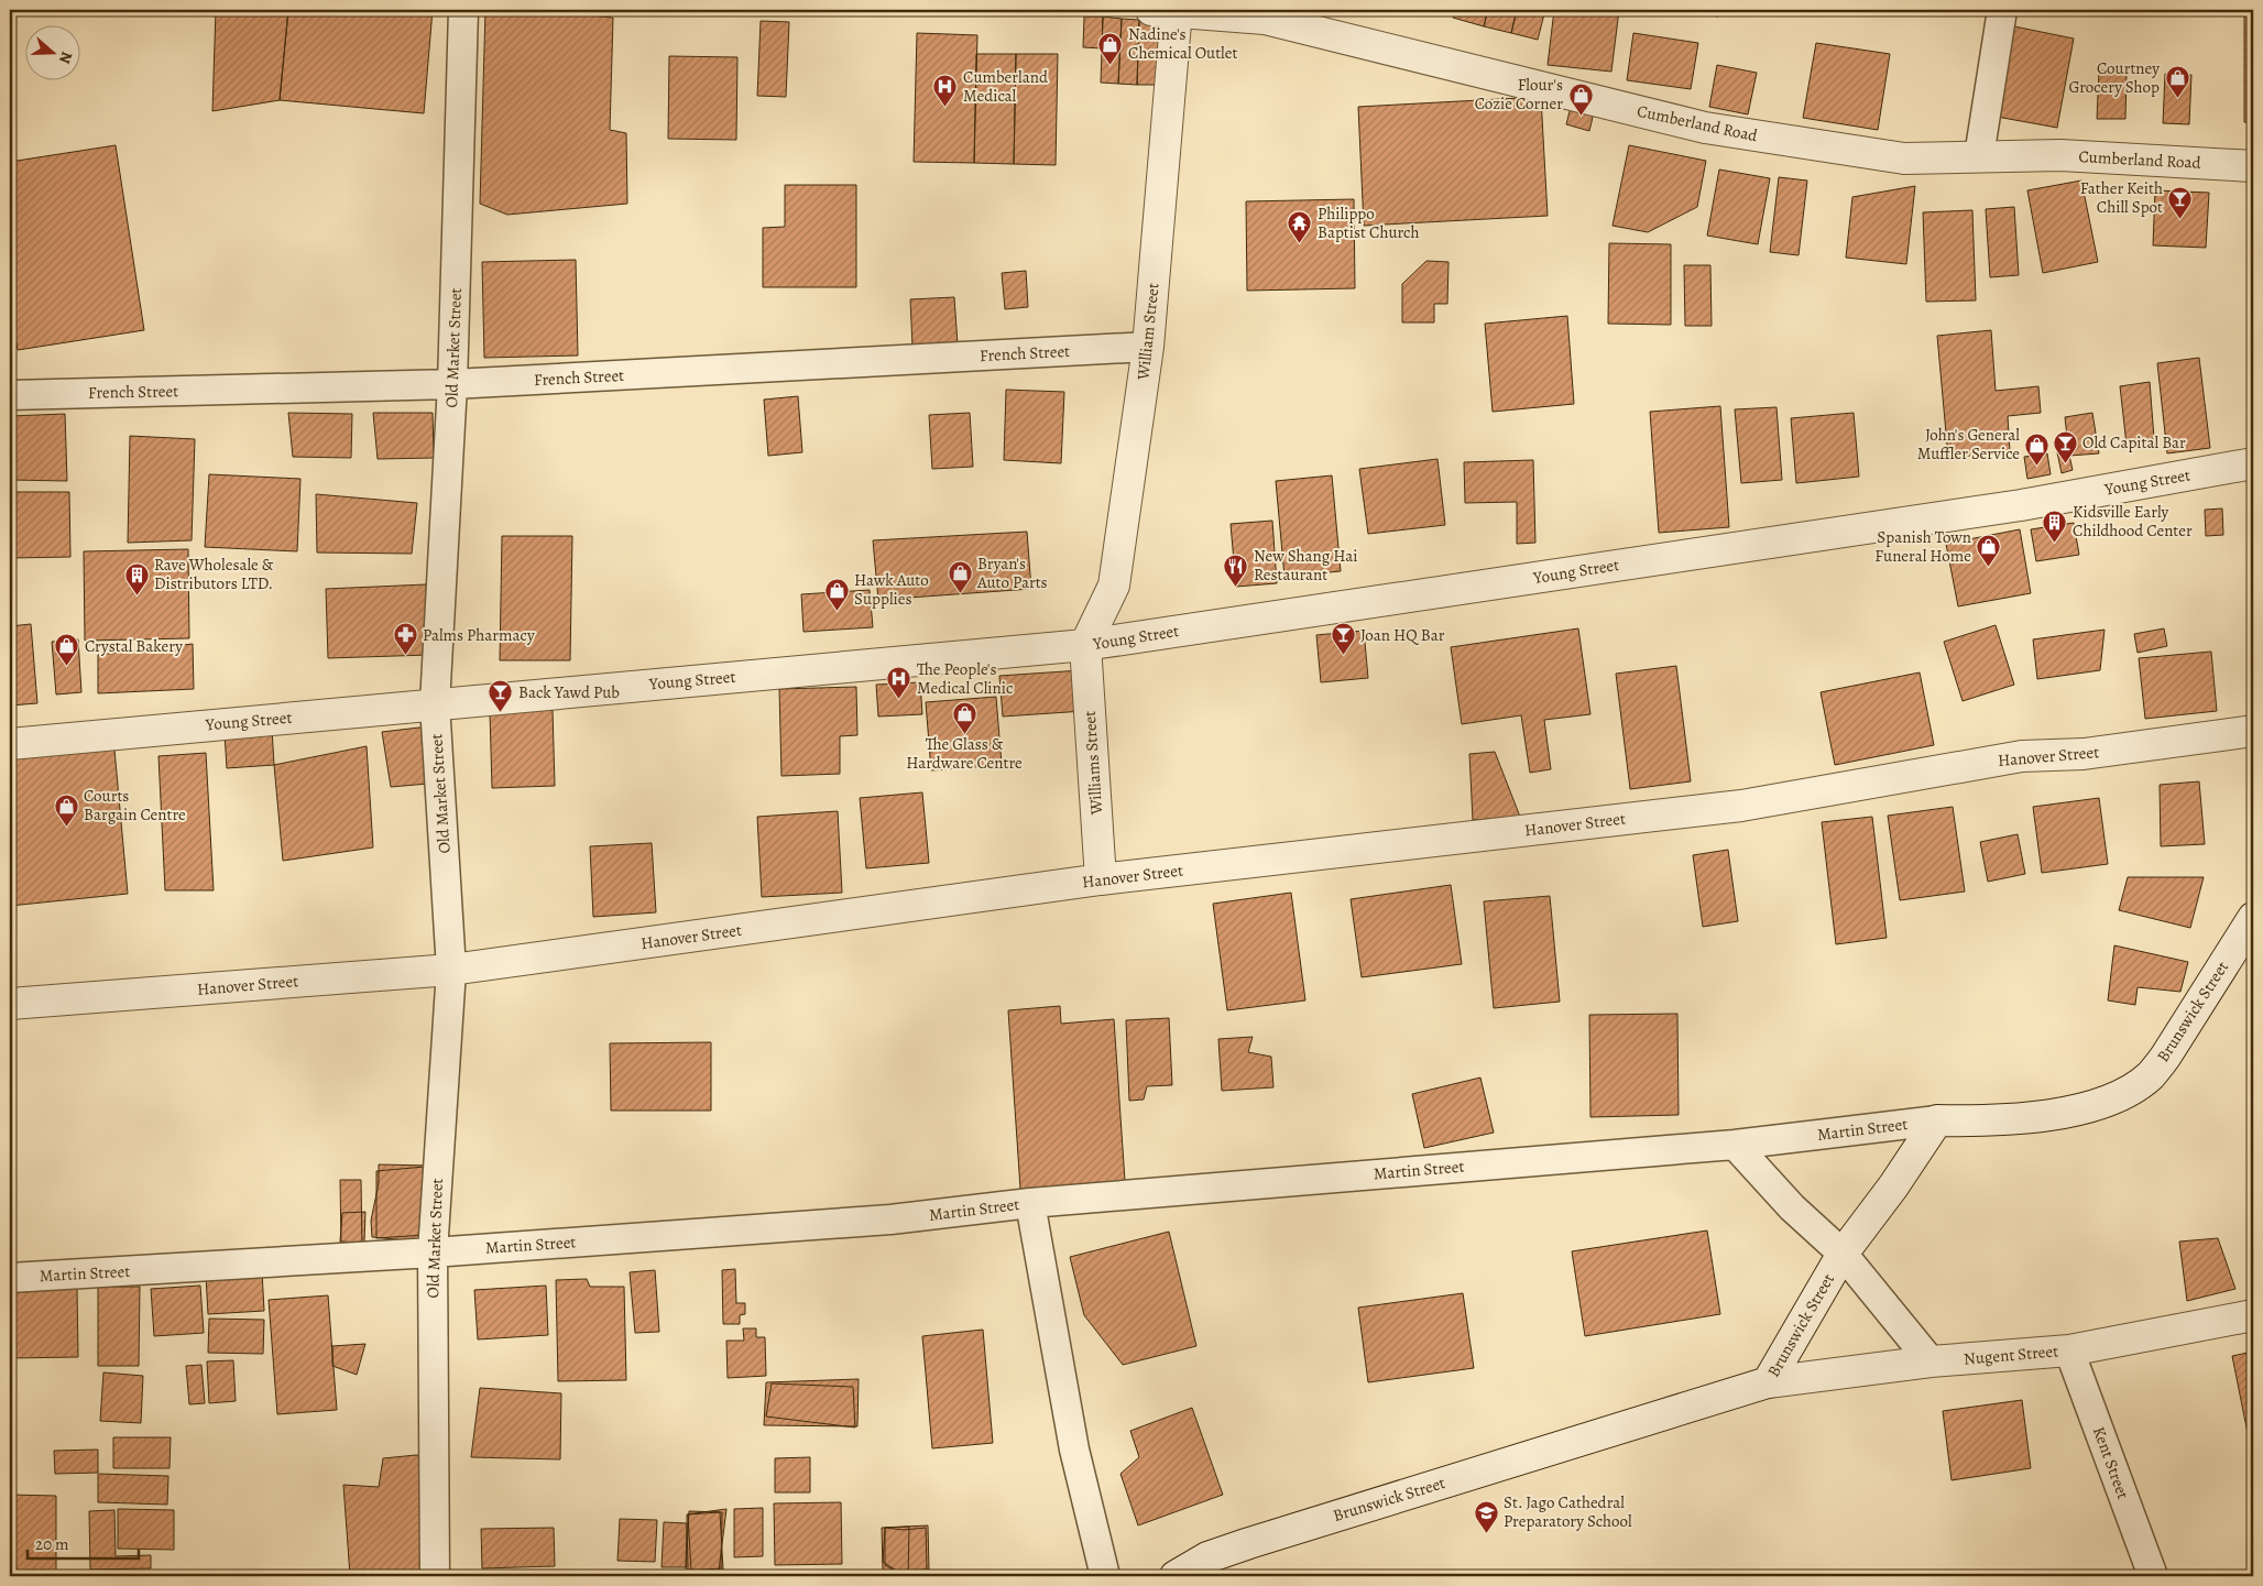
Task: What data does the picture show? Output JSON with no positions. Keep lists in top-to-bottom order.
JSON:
{
  "streets": {
    "street": [
      "Cumberland Road",
      "William Street",
      "Old Market Street",
      "French Street",
      "Young Street",
      "Hanover Street",
      "Williams Street",
      "Brunswick Street",
      "Martin Street",
      "Nugent Street",
      "Kent Street"
    ]
  },
  "crossings": [
    ["Cumberland Road", "William Street"],
    ["William Street", "French Street"],
    ["William Street", "Young Street"],
    ["William Street", "Williams Street"],
    ["Old Market Street", "French Street"],
    ["Old Market Street", "Young Street"],
    ["Old Market Street", "Hanover Street"],
    ["Old Market Street", "Martin Street"],
    ["Young Street", "Williams Street"],
    ["Hanover Street", "Williams Street"],
    ["Brunswick Street", "Martin Street"],
    ["Brunswick Street", "Nugent Street"],
    ["Nugent Street", "Kent Street"]
  ],
  "places": {
    "shop": [
      "Nadine's Chemical Outlet",
      "Courtney Grocery Shop",
      "Flour's Cozie Corner",
      "John's General Muffler Service",
      "Spanish Town Funeral Home",
      "Bryan's Auto Parts",
      "Hawk Auto Supplies",
      "Crystal Bakery",
      "The Glass & Hardware Centre",
      "Courts Bargain Centre"
    ],
    "hospital": ["Cumberland Medical", "The People's Medical Clinic"],
    "bar": [
      "Father Keith Chill Spot",
      "Old Capital Bar",
      "Joan HQ Bar",
      "Back Yawd Pub"
    ],
    "temple": ["Philippo Baptist Church"],
    "building": ["Kidsville Early Childhood Center", "Rave Wholesale & Distributors LTD."],
    "restaurant": ["New Shang Hai Restaurant"],
    "pharmacy": ["Palms Pharmacy"],
    "school or university": ["St. Jago Cathedral Preparatory School"]
  },
  "scale_bar": "20 m",
  "north": "right"
}
